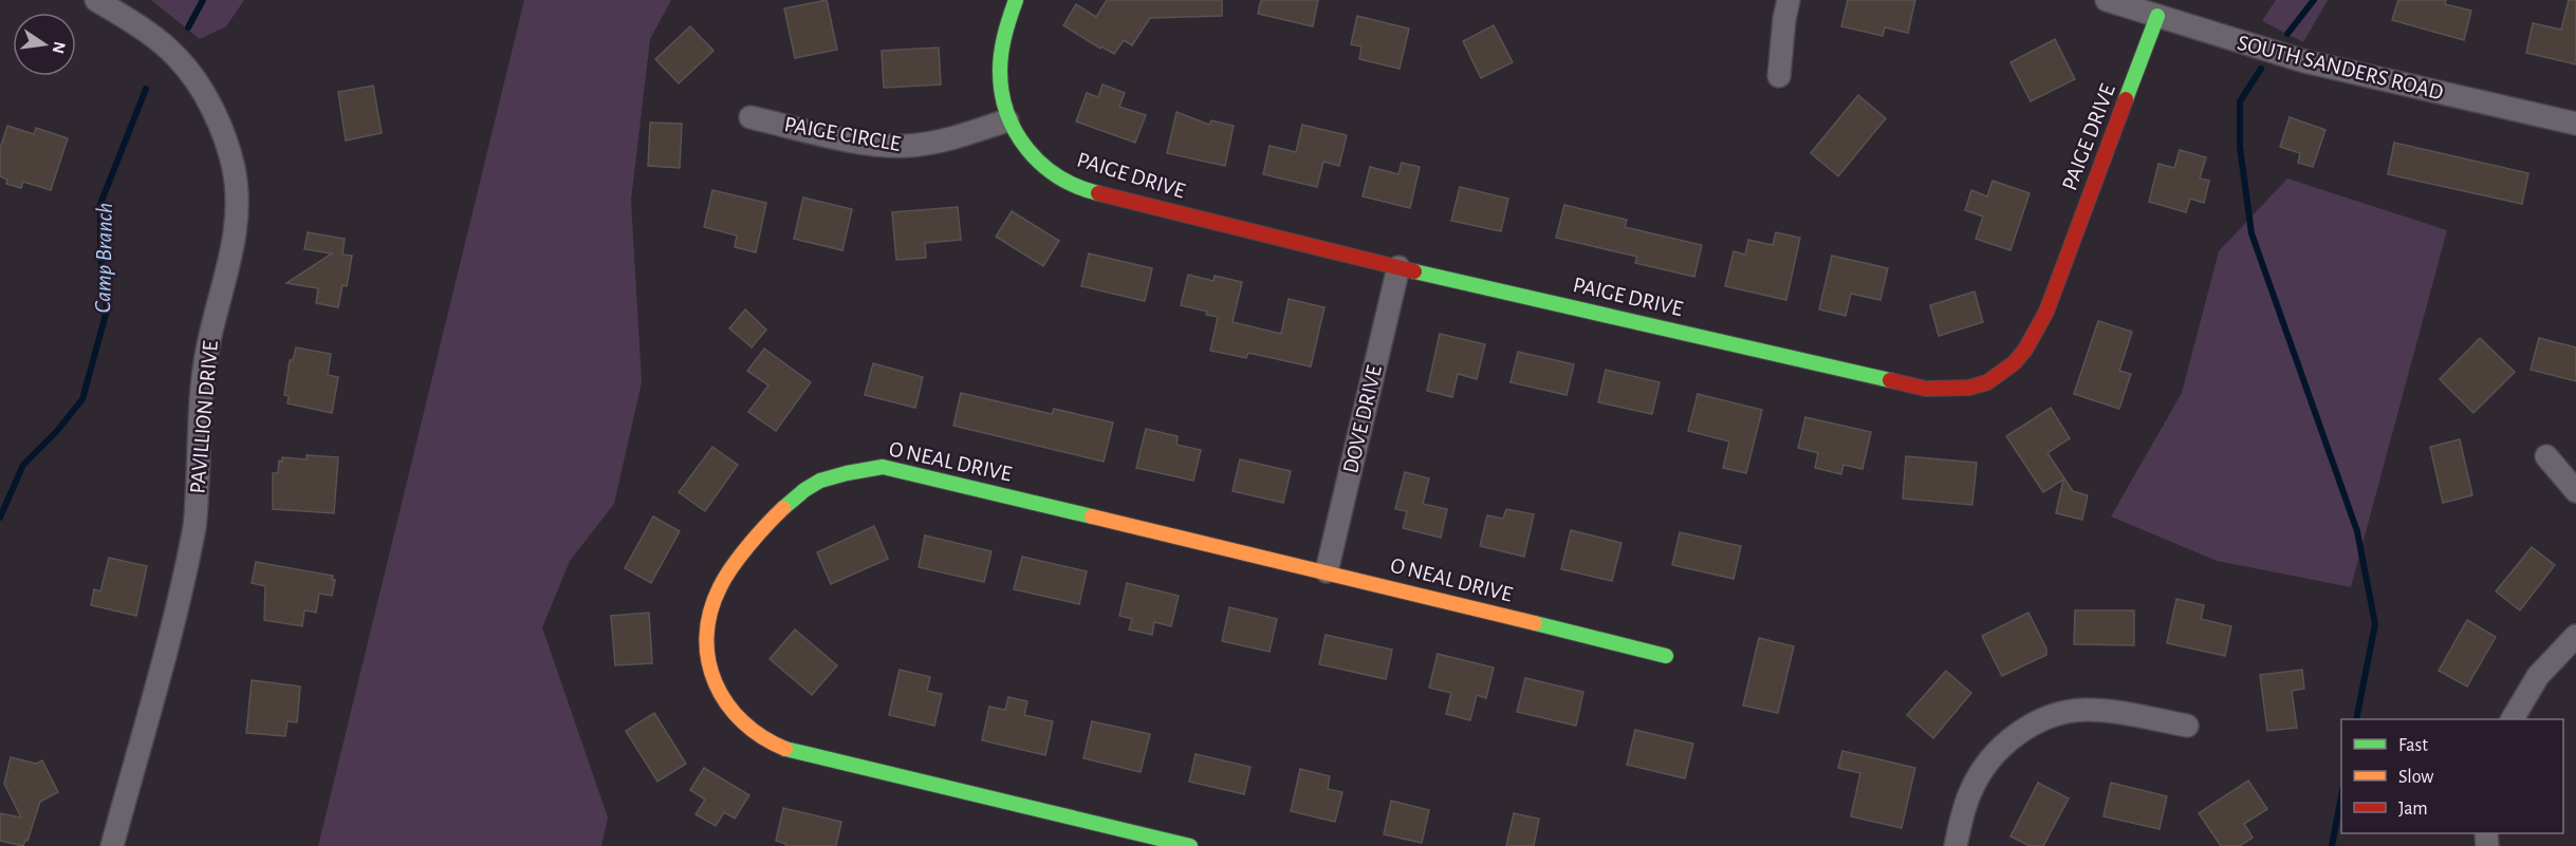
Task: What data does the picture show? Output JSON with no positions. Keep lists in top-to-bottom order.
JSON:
{
  "streets": {
    "street": [
      "SOUTH SANDERS ROAD",
      "PAIGE CIRCLE",
      "PAIGE DRIVE",
      "PAVILLION DRIVE",
      "DOVE DRIVE",
      "O NEAL DRIVE"
    ]
  },
  "crossings": [
    ["SOUTH SANDERS ROAD", "PAIGE DRIVE"],
    ["PAIGE CIRCLE", "PAIGE DRIVE"],
    ["PAIGE DRIVE", "DOVE DRIVE"],
    ["DOVE DRIVE", "O NEAL DRIVE"]
  ],
  "water": ["Camp Branch"],
  "legend": ["Fast", "Slow", "Jam"],
  "north": "right"
}
